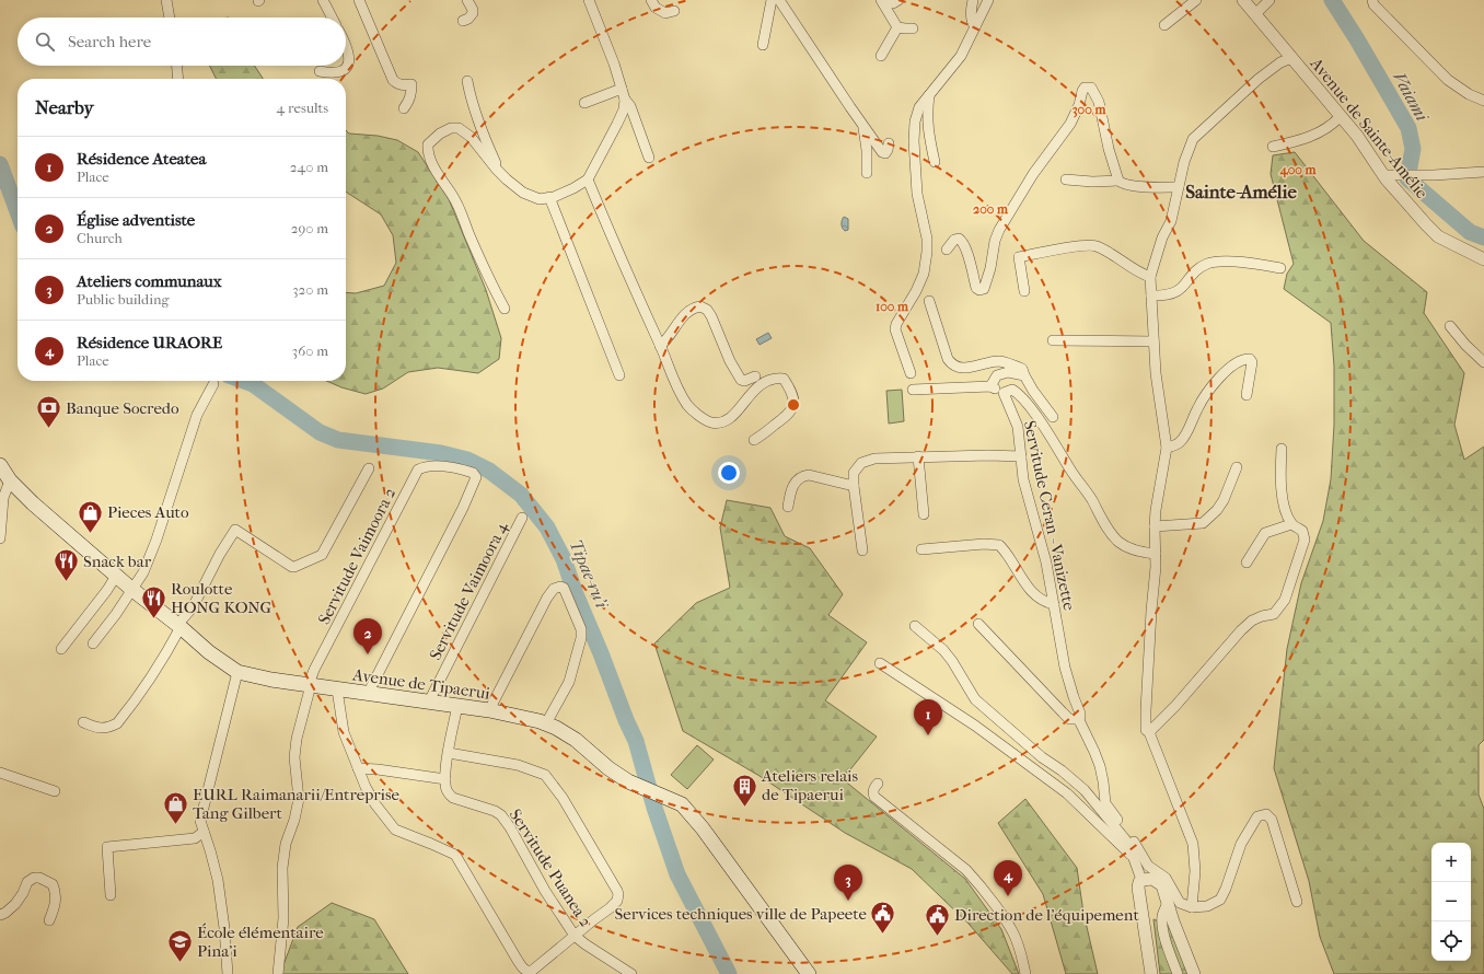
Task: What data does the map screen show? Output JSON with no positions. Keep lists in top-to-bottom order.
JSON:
{
  "streets": {
    "main road": ["Avenue de Tipaerui"],
    "street": [
      "Avenue de Sainte-Amélie",
      "Servitude Ceran - Vanizette",
      "Servitude Vaimoora 2",
      "Servitude Vaimoora 4",
      "Servitude Puanea 2"
    ]
  },
  "crossings": [
    ["Servitude Vaimoora 2", "Avenue de Tipaerui"],
    ["Servitude Vaimoora 4", "Avenue de Tipaerui"],
    ["Avenue de Tipaerui", "Servitude Puanea 2"]
  ],
  "districts": ["Sainte-Amélie"],
  "water": ["Vaiami", "Tipae-ru’i"],
  "places": {
    "bank": ["Banque Socredo"],
    "shop": ["Pieces Auto", "EURL Raimanarii/Entreprise Tang Gilbert"],
    "restaurant": ["Snack bar", "Roulotte HONG KONG"],
    "building": ["Ateliers relais de Tipaerui"],
    "public building": ["Services techniques ville de Papeete", "Direction de l'équipement"],
    "school or university": ["École élémentaire Pina'i"]
  },
  "page": {
    "search": "Search here",
    "heading": ["Nearby", "4 results"],
    "list": [
      {
        "mark": "1",
        "name": "Résidence Ateatea",
        "note": "Place",
        "value": "240 m"
      },
      {
        "mark": "2",
        "name": "Église adventiste",
        "note": "Church",
        "value": "290 m"
      },
      {
        "mark": "3",
        "name": "Ateliers communaux",
        "note": "Public building",
        "value": "320 m"
      },
      {
        "mark": "4",
        "name": "Résidence URAORE",
        "note": "Place",
        "value": "360 m"
      }
    ],
    "pins": [
      "2",
      "1",
      "4",
      "3"
    ],
    "map_buttons": ["+", "−"]
  },
  "rings": [
    "300 m",
    "400 m",
    "200 m",
    "100 m"
  ]
}
